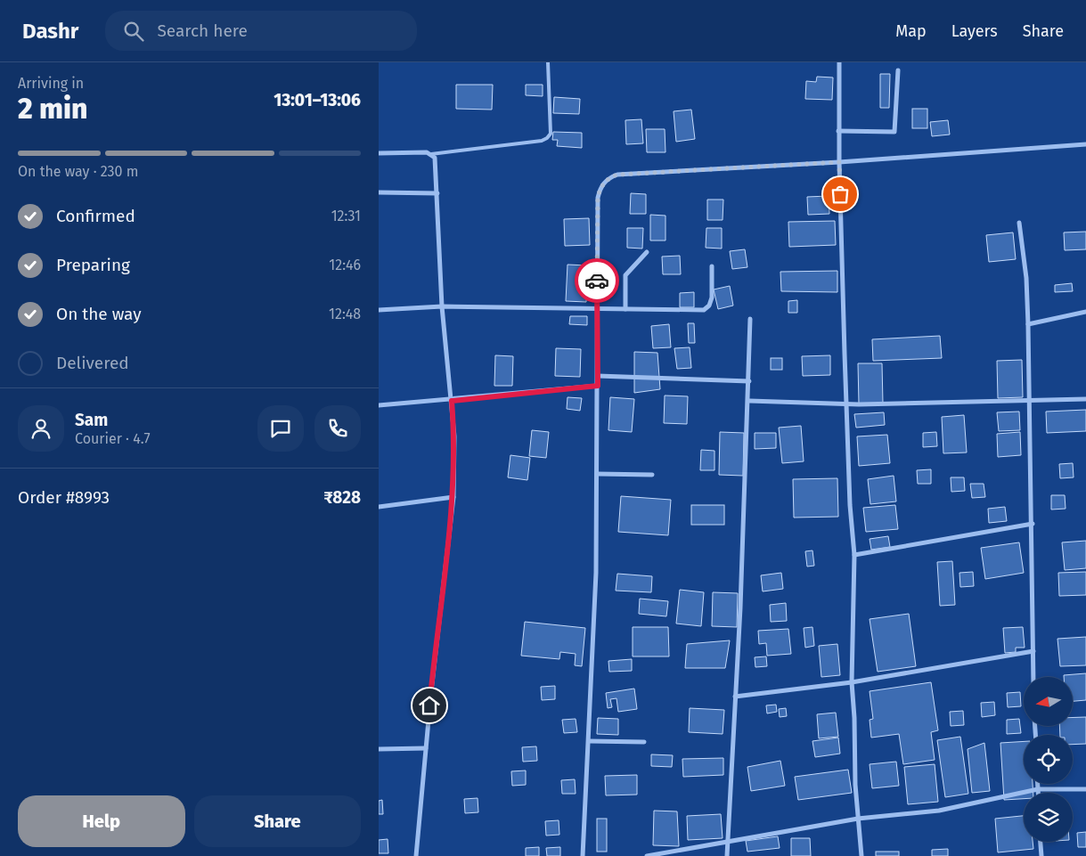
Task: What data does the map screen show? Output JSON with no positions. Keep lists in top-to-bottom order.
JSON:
{
  "north": "left",
  "page": {
    "header": "Dashr",
    "search": "Search here",
    "nav": ["Map", "Layers", "Share"],
    "heading": ["2 min", "Arriving in", "13:01–13:06"],
    "panel": [
      "Sam",
      "Courier · 4.7",
      "Order #8993",
      "₹828"
    ],
    "bar": "On the way · 230 m",
    "list": [
      ["Confirmed", "12:31"],
      ["Preparing", "12:46"],
      ["On the way", "12:48"],
      "Delivered"
    ],
    "buttons": ["Help", "Share"]
  }
}
